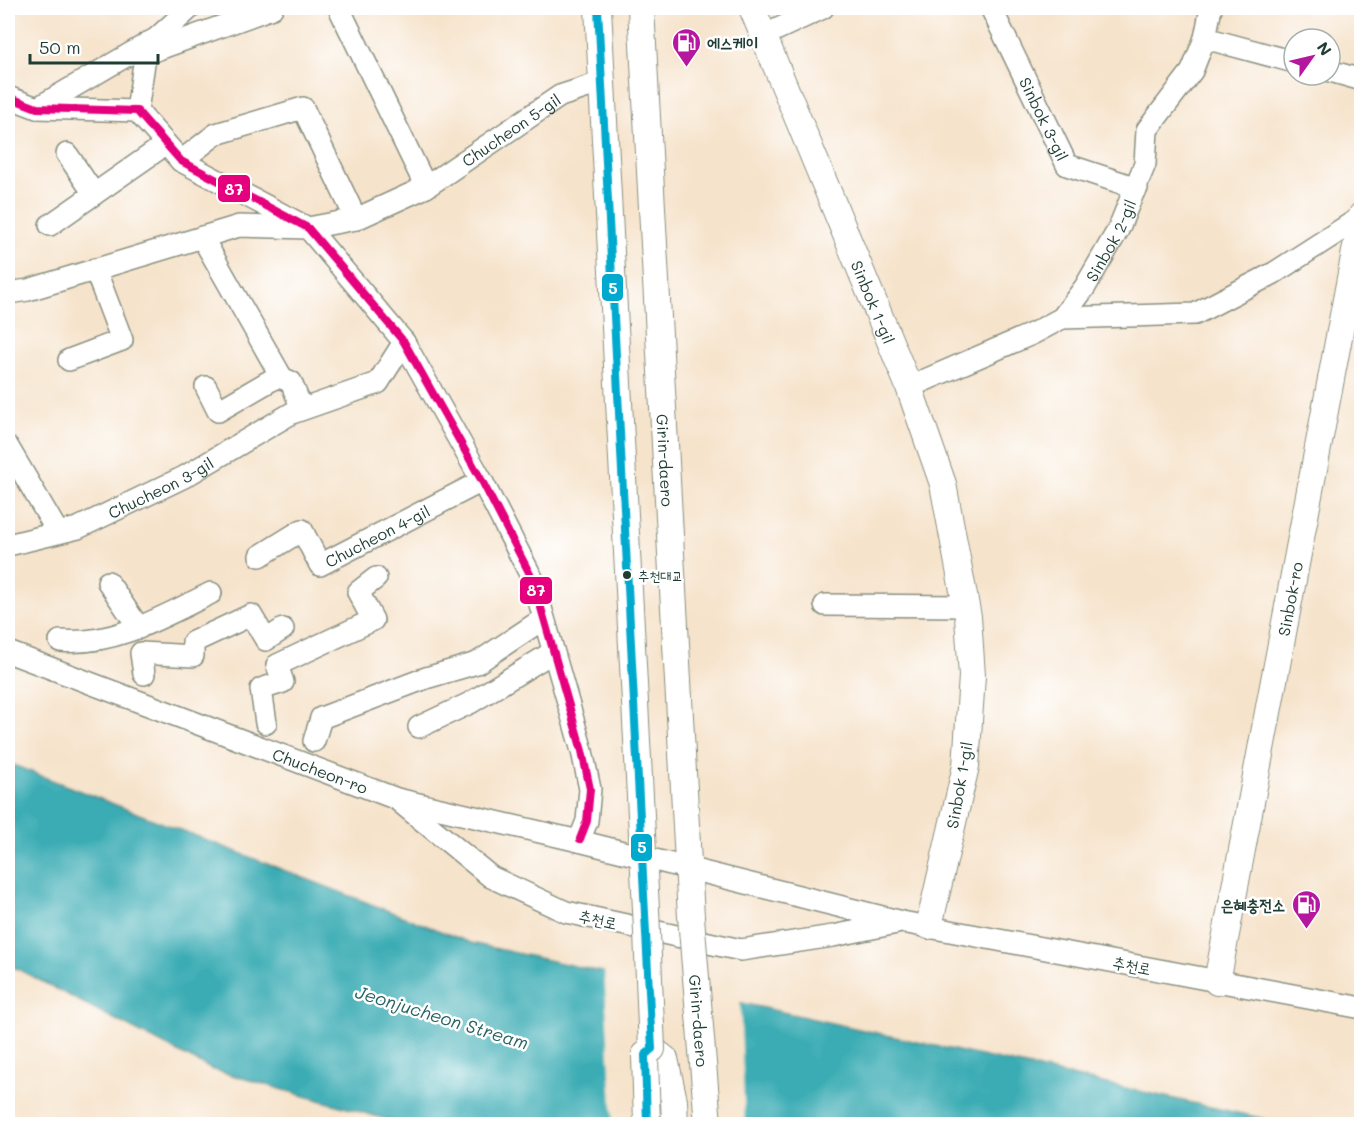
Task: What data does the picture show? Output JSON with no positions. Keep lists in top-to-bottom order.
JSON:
{
  "streets": {
    "street": [
      "Sinbok 3-gil",
      "Chucheon 5-gil",
      "Sinbok 2-gil",
      "Sinbok 1-gil",
      "Girin-daero",
      "Chucheon 3-gil",
      "Chucheon 4-gil",
      "Sinbok-ro",
      "Chucheon-ro",
      "추천로"
    ]
  },
  "crossings": [
    ["Sinbok 3-gil", "Sinbok 2-gil"],
    ["Sinbok 2-gil", "Sinbok 1-gil"],
    ["Sinbok 1-gil", "추천로"],
    ["Girin-daero", "추천로"],
    ["Sinbok-ro", "추천로"],
    ["Chucheon-ro", "추천로"]
  ],
  "water": ["Jeonjucheon Stream"],
  "places": {
    "fuel station": ["에스케이", "은혜충전소"],
    "other": ["추천대교"]
  },
  "lines": ["transit line 5", "transit line 87"],
  "scale_bar": "50 m",
  "north": "top right"
}
